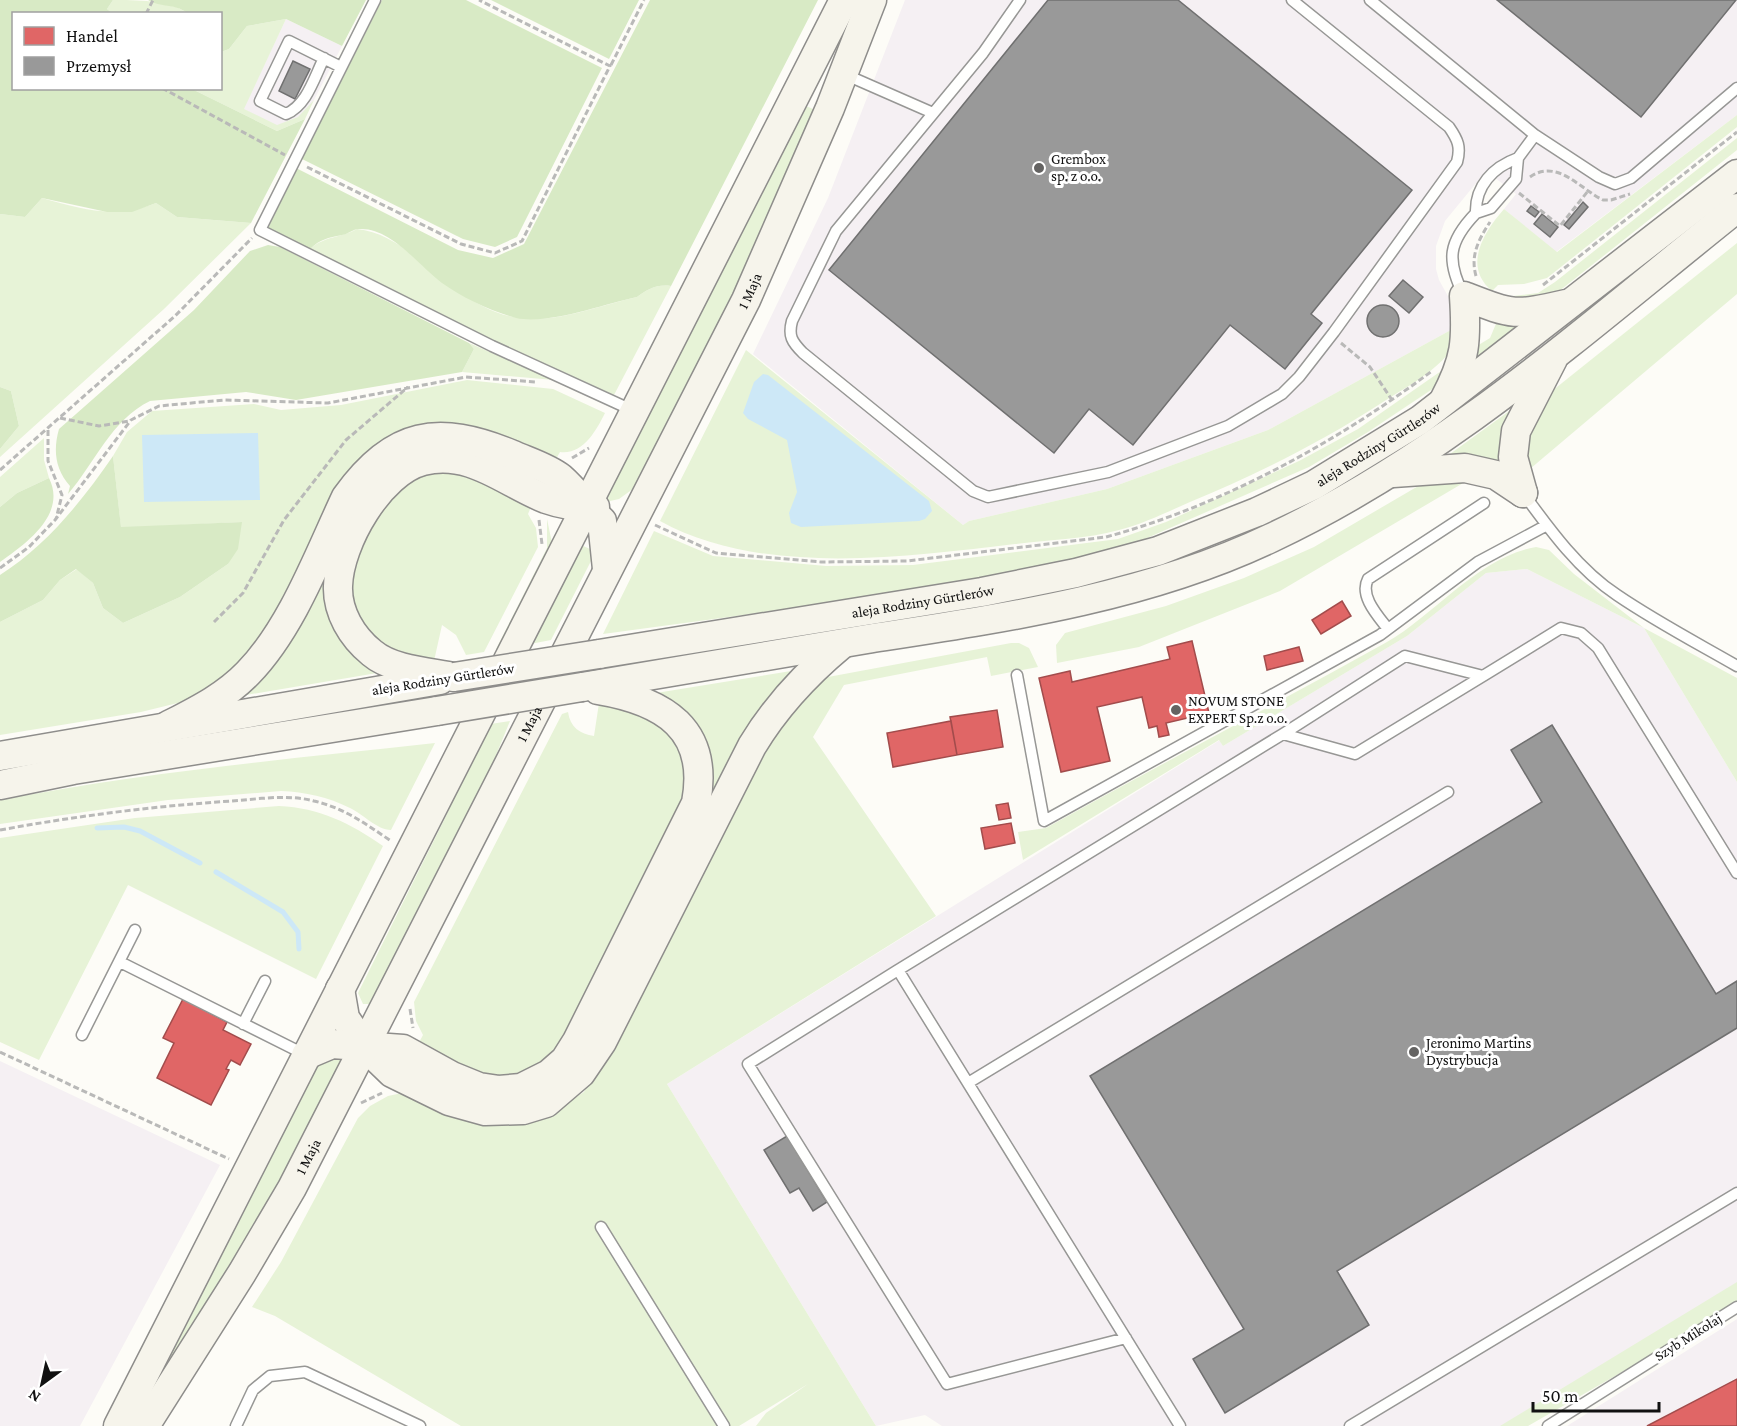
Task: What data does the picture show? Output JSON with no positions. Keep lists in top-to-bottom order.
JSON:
{
  "streets": {
    "main road": ["1 Maja", "aleja Rodziny Gürtlerów"],
    "lane": ["Szyb Mikołaj"]
  },
  "places": ["Grembox sp. z o.o.", "NOVUM STONE EXPERT Sp.z o.o.", "Jeronimo Martins Dystrybucja"],
  "legend": ["Handel", "Przemysł"],
  "scale_bar": "50 m",
  "north": "bottom left"
}
